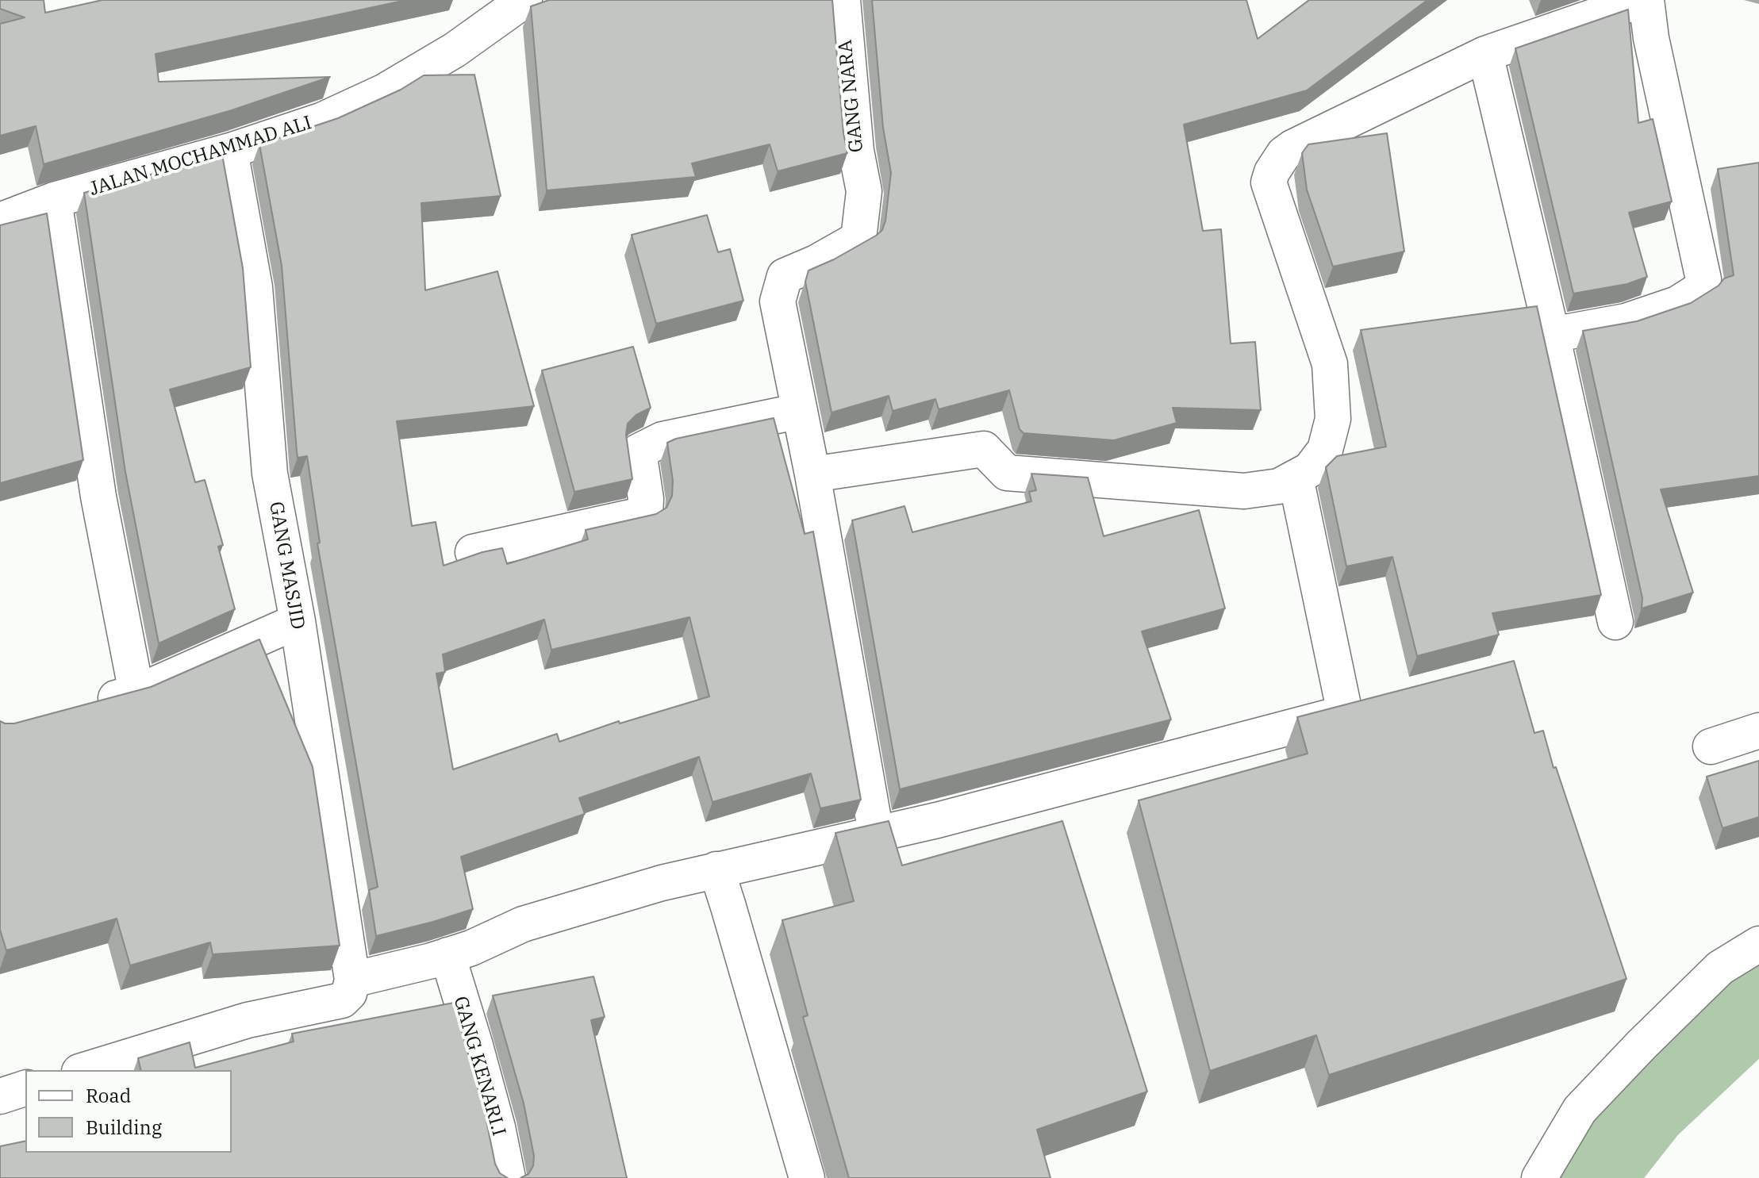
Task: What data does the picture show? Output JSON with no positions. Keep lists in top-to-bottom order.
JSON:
{
  "streets": {
    "street": [
      "GANG NARA",
      "JALAN MOCHAMMAD ALI",
      "GANG MASJID",
      "GANG KENARI.I"
    ]
  },
  "crossings": [
    ["JALAN MOCHAMMAD ALI", "GANG MASJID"]
  ],
  "legend": ["Road", "Building"]
}
